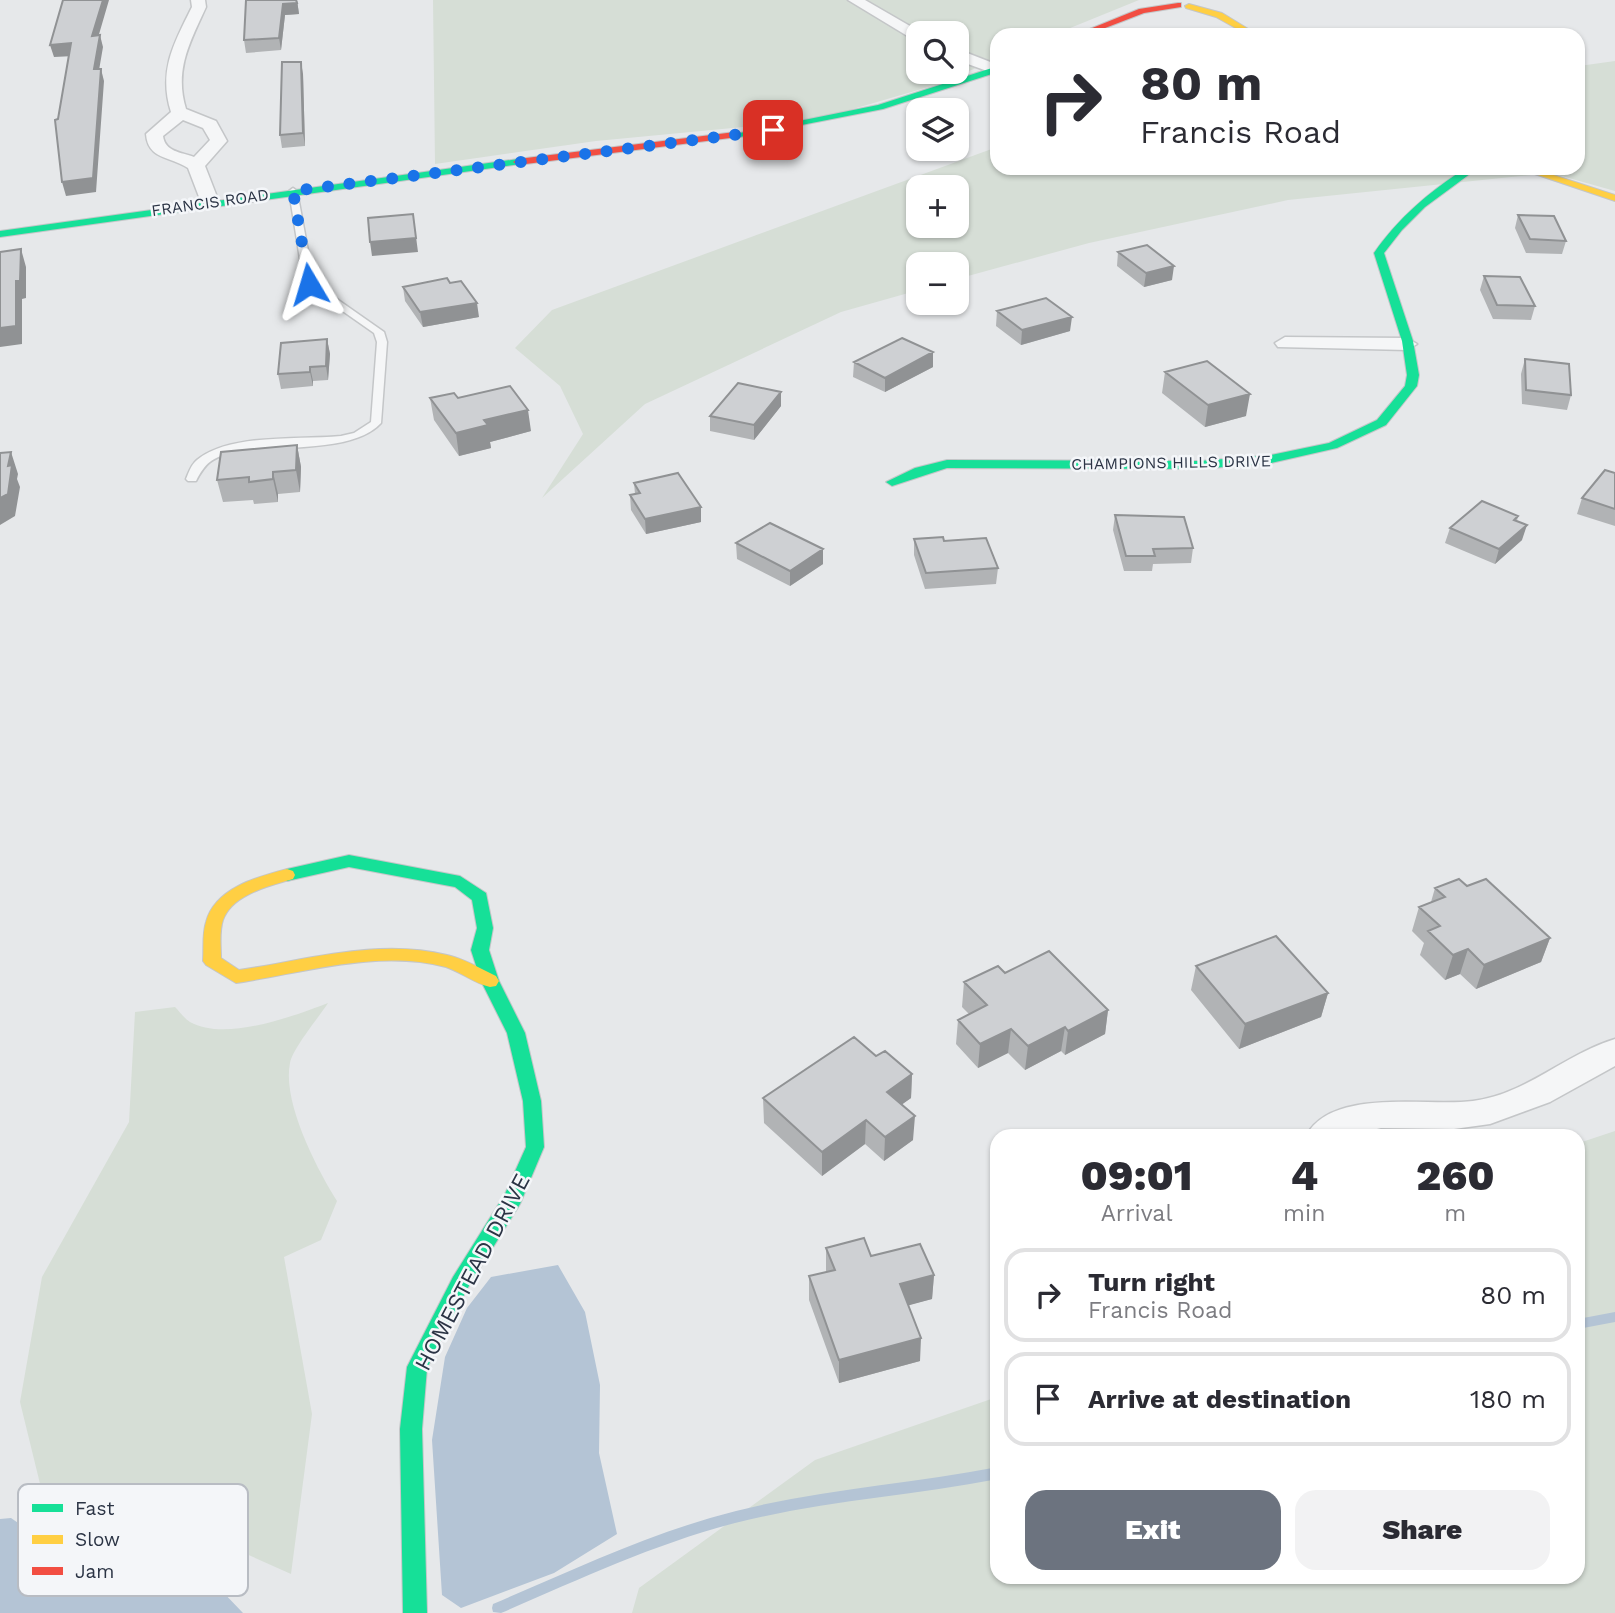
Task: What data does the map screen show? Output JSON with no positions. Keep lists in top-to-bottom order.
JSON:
{
  "streets": {
    "street": ["FRANCIS ROAD", "CHAMPIONS HILLS DRIVE", "HOMESTEAD DRIVE"]
  },
  "legend": ["Fast", "Slow", "Jam"],
  "page": {
    "map_buttons": ["+", "−"],
    "turn": ["80 m", "Francis Road"],
    "eta": [
      "09:01",
      "Arrival",
      "4",
      "min",
      "260",
      "m"
    ],
    "list": [
      {
        "name": "Turn right",
        "note": "Francis Road",
        "value": "80 m"
      },
      {
        "name": "Arrive at destination",
        "value": "180 m"
      }
    ],
    "buttons": ["Exit", "Share"]
  }
}
